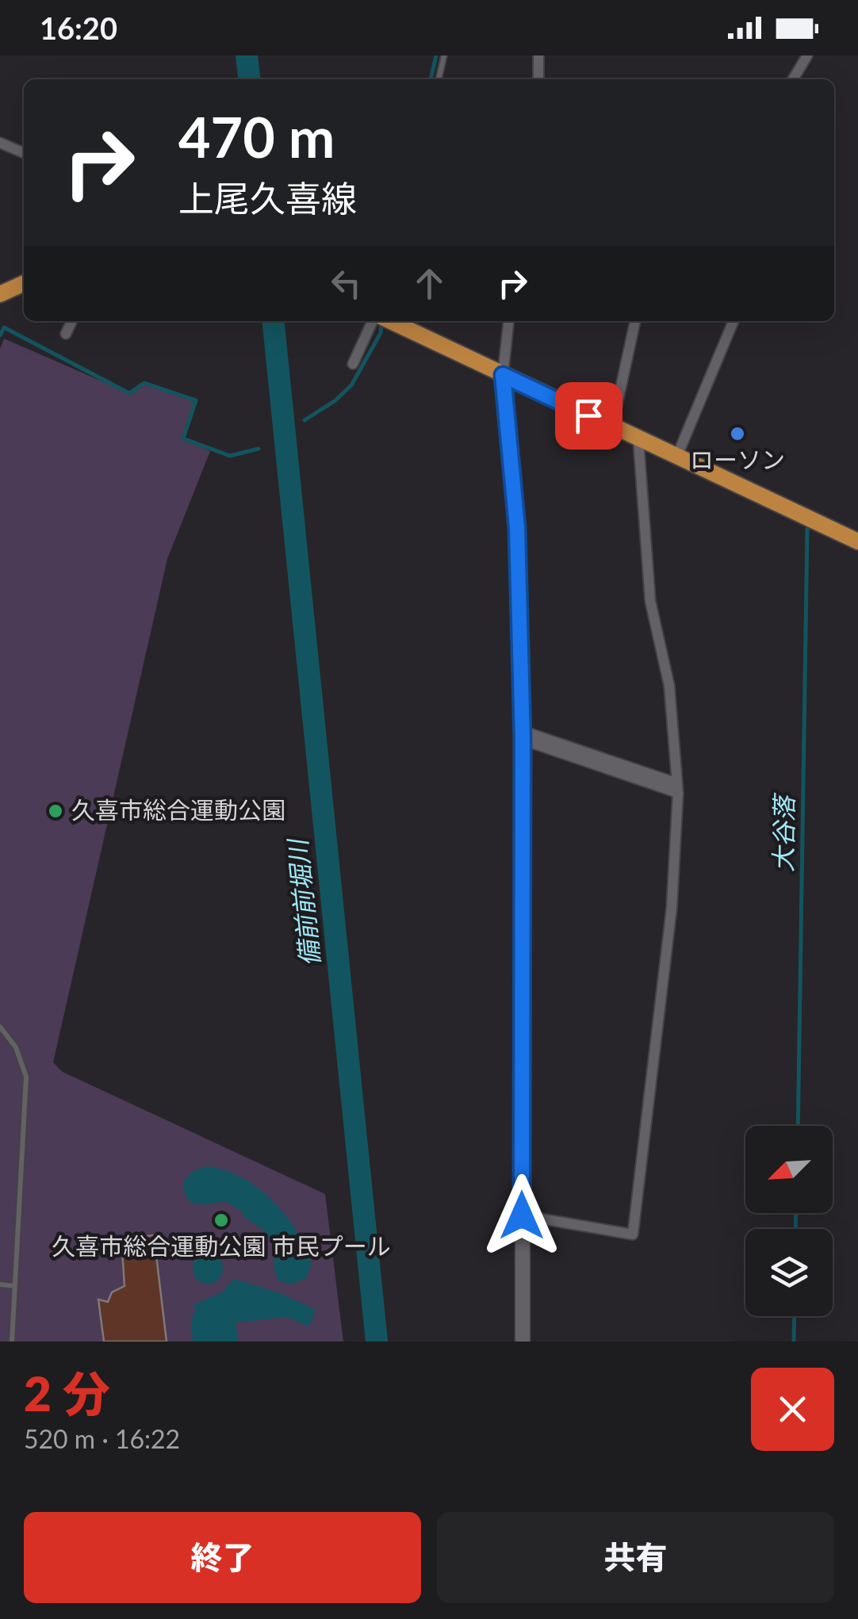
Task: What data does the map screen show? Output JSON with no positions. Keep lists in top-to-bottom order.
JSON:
{
  "water": ["大谷落", "備前前堀川"],
  "places": ["ローソン", "久喜市総合運動公園", "久喜市総合運動公園 市民プール"],
  "north": "bottom left",
  "page": {
    "status": "16:20",
    "turn": ["470 m", "上尾久喜線"],
    "heading": ["2 分", "520 m · 16:22"],
    "buttons": ["終了", "共有"]
  }
}
